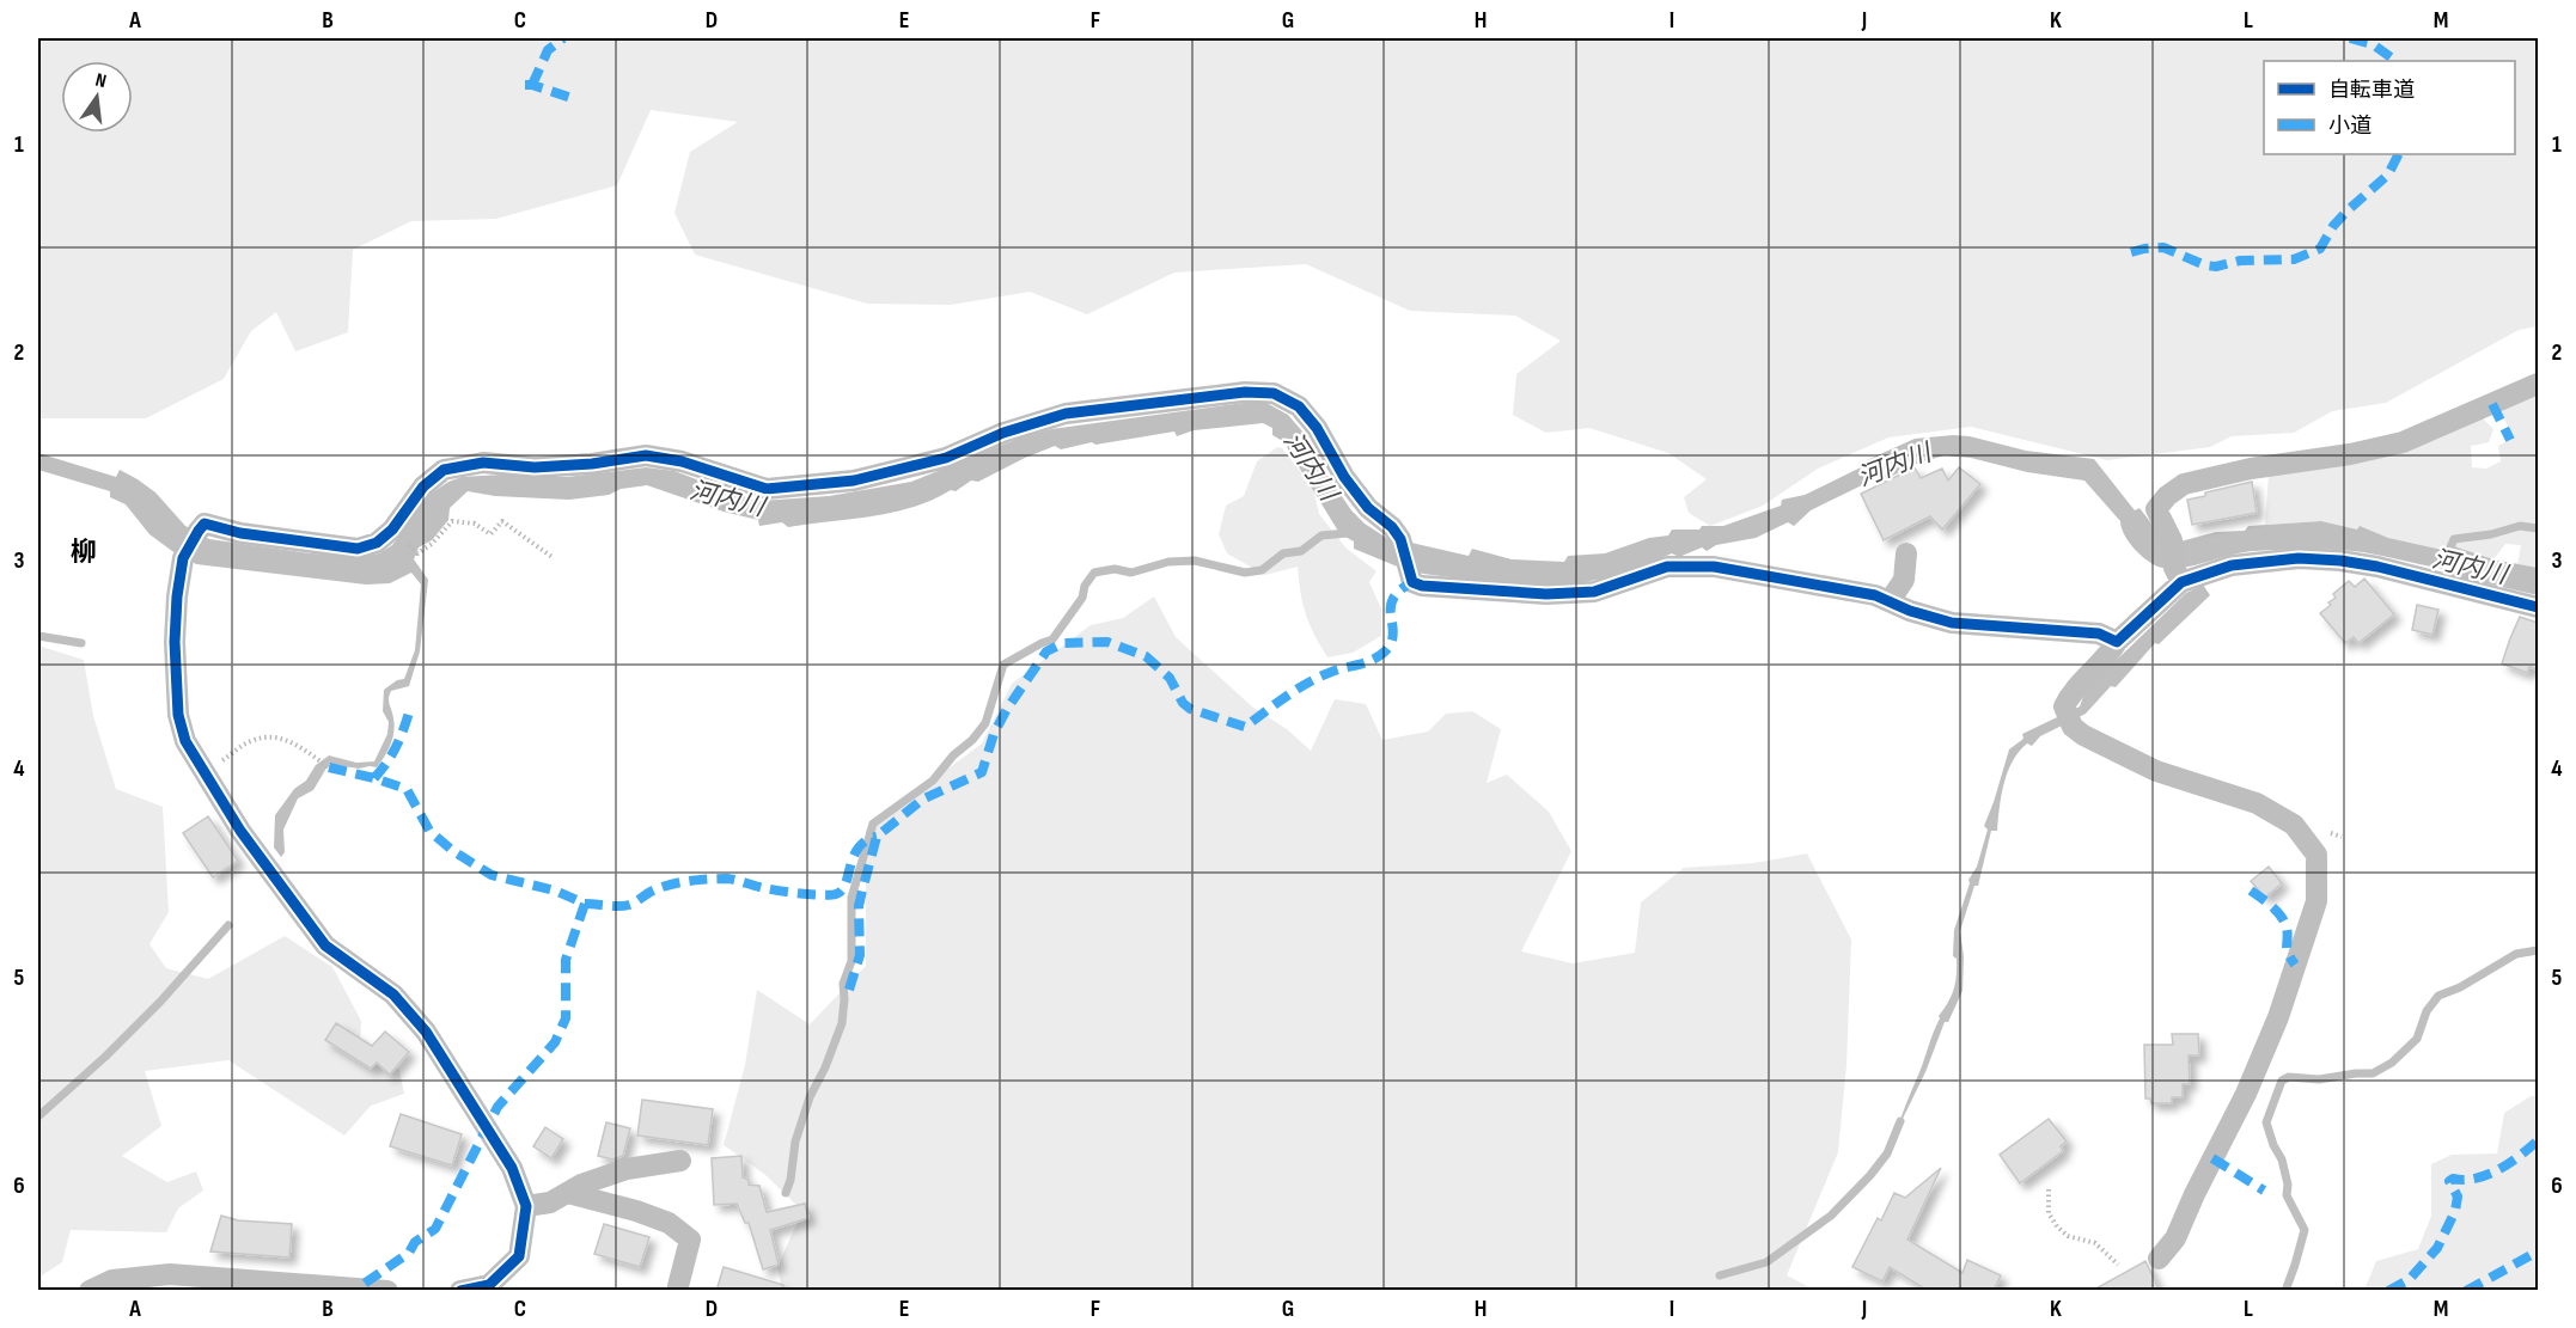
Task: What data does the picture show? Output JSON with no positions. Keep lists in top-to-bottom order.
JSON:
{
  "districts": ["柳"],
  "water": ["河内川"],
  "legend": ["自転車道", "小道"],
  "north": "top",
  "grid": {
    "columns": [
      "A",
      "B",
      "C",
      "D",
      "E",
      "F",
      "G",
      "H",
      "I",
      "J",
      "K",
      "L",
      "M"
    ],
    "rows": [
      "1",
      "2",
      "3",
      "4",
      "5",
      "6"
    ]
  }
}
